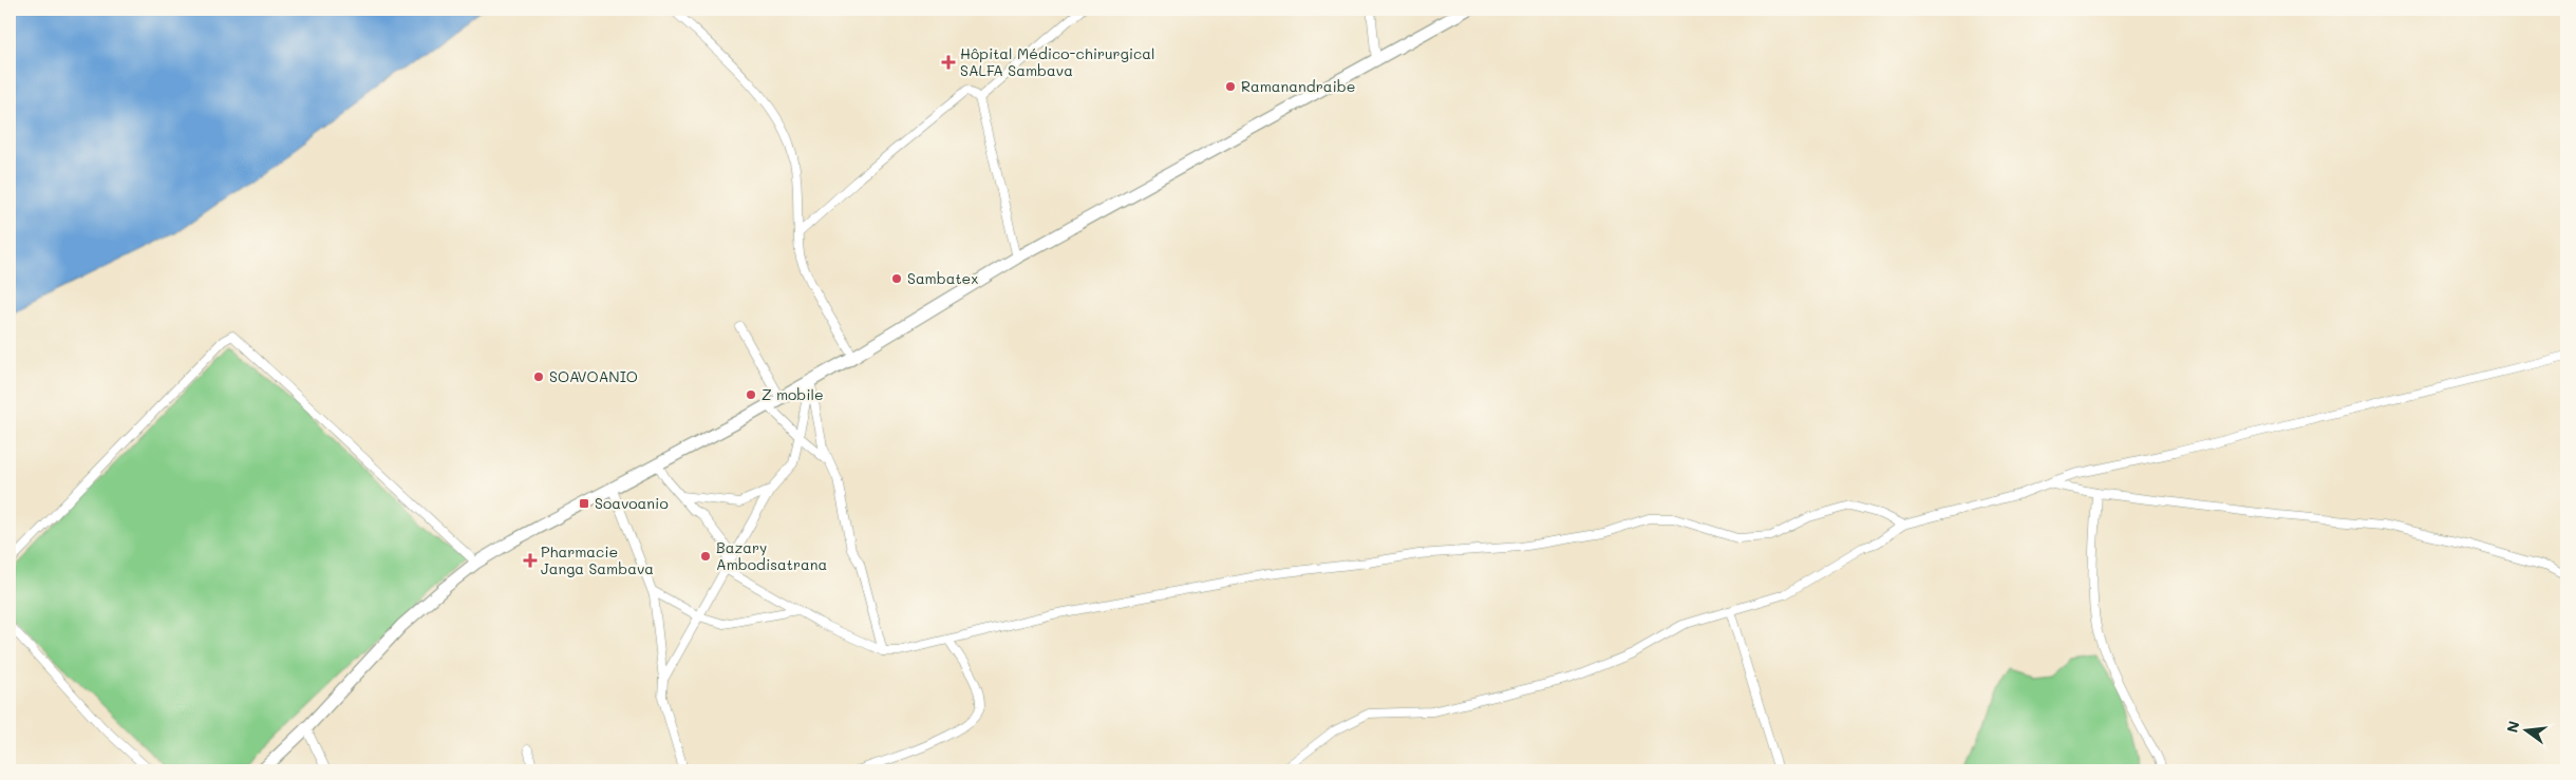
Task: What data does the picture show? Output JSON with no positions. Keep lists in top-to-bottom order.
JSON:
{
  "places": {
    "health": ["Hôpital Médico-chirurgical SALFA Sambava", "Pharmacie Janga Sambava"],
    "other": [
      "Ramanandraibe",
      "Sambatex",
      "SOAVOANIO",
      "Z mobile",
      "Bazary Ambodisatrana"
    ],
    "transit": ["Soavoanio"]
  },
  "north": "left"
}
